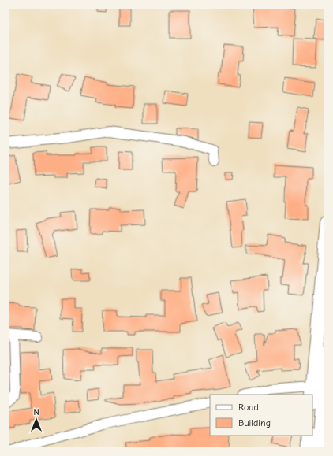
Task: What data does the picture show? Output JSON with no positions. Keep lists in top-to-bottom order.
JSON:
{
  "legend": ["Road", "Building"],
  "north": "top"
}
